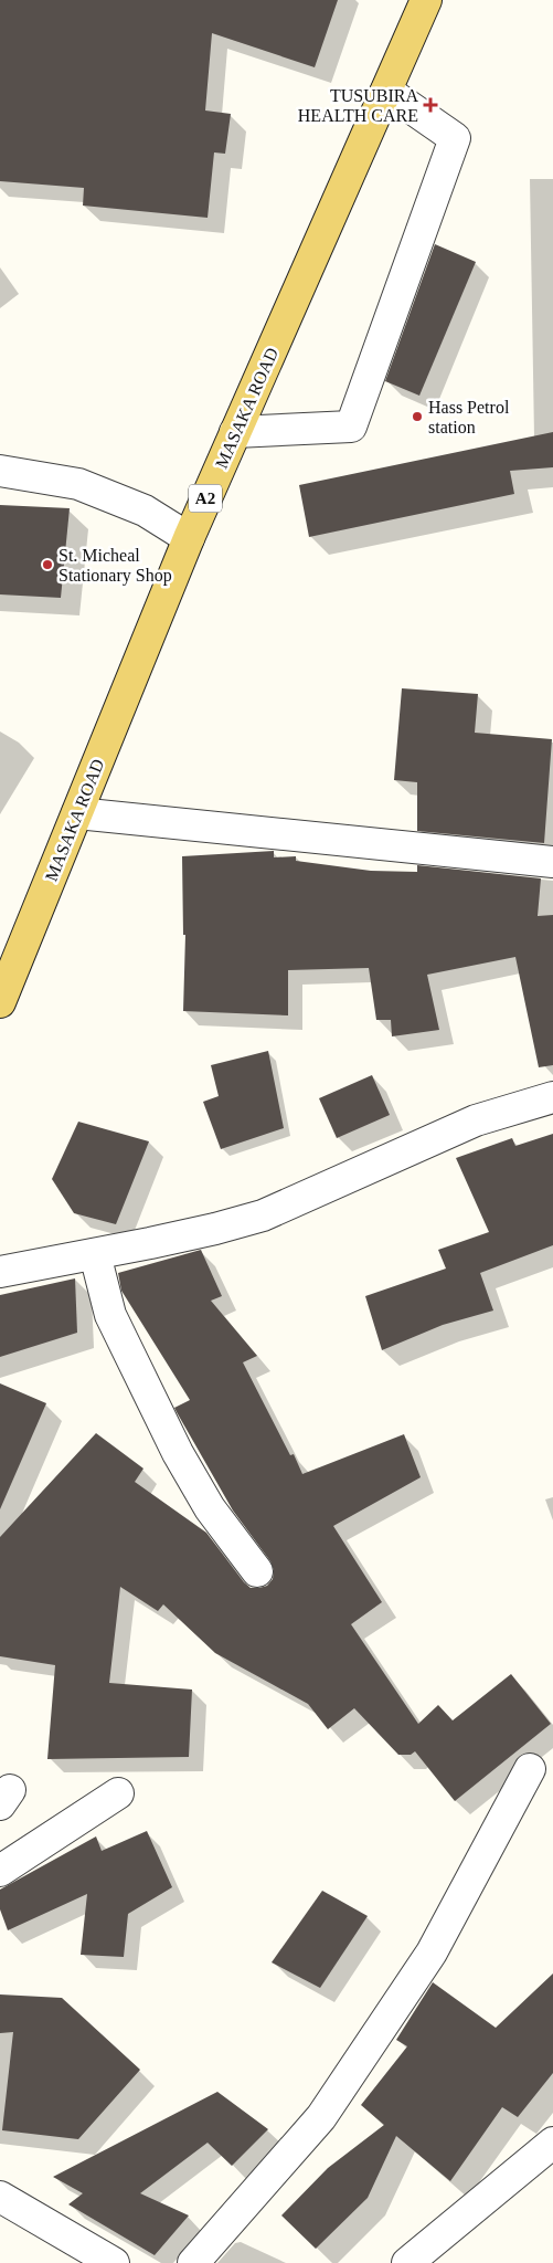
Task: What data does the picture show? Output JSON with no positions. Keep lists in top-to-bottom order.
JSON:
{
  "streets": {
    "main road": ["MASAKA ROAD", "A2"]
  },
  "places": {
    "health": ["TUSUBIRA HEALTH CARE"],
    "other": ["Hass Petrol station", "St. Micheal Stationary Shop"]
  }
}
